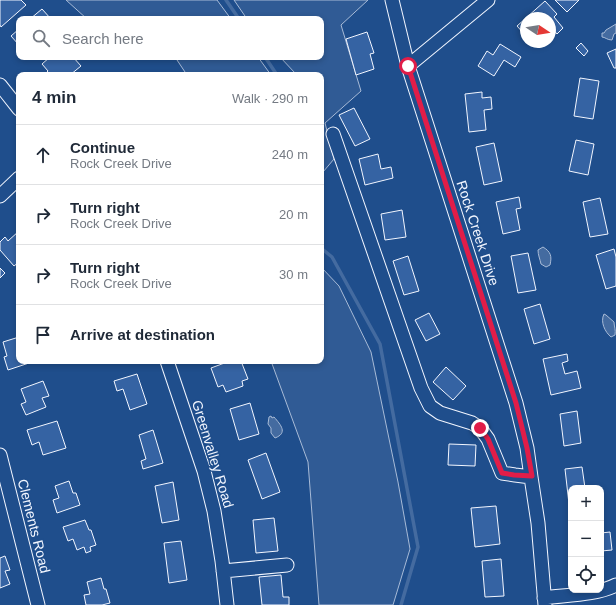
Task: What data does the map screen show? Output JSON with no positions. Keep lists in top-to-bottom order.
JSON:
{
  "streets": {
    "street": ["Rock Creek Drive", "Greenvalley Road", "Clements Road"]
  },
  "north": "right",
  "page": {
    "search": "Search here",
    "heading": ["4 min", "Walk · 290 m"],
    "list": [
      ["Continue", "Rock Creek Drive", "240 m"],
      ["Turn right", "Rock Creek Drive", "20 m"],
      ["Turn right", "Rock Creek Drive", "30 m"],
      "Arrive at destination"
    ],
    "map_buttons": ["+", "−"]
  }
}
